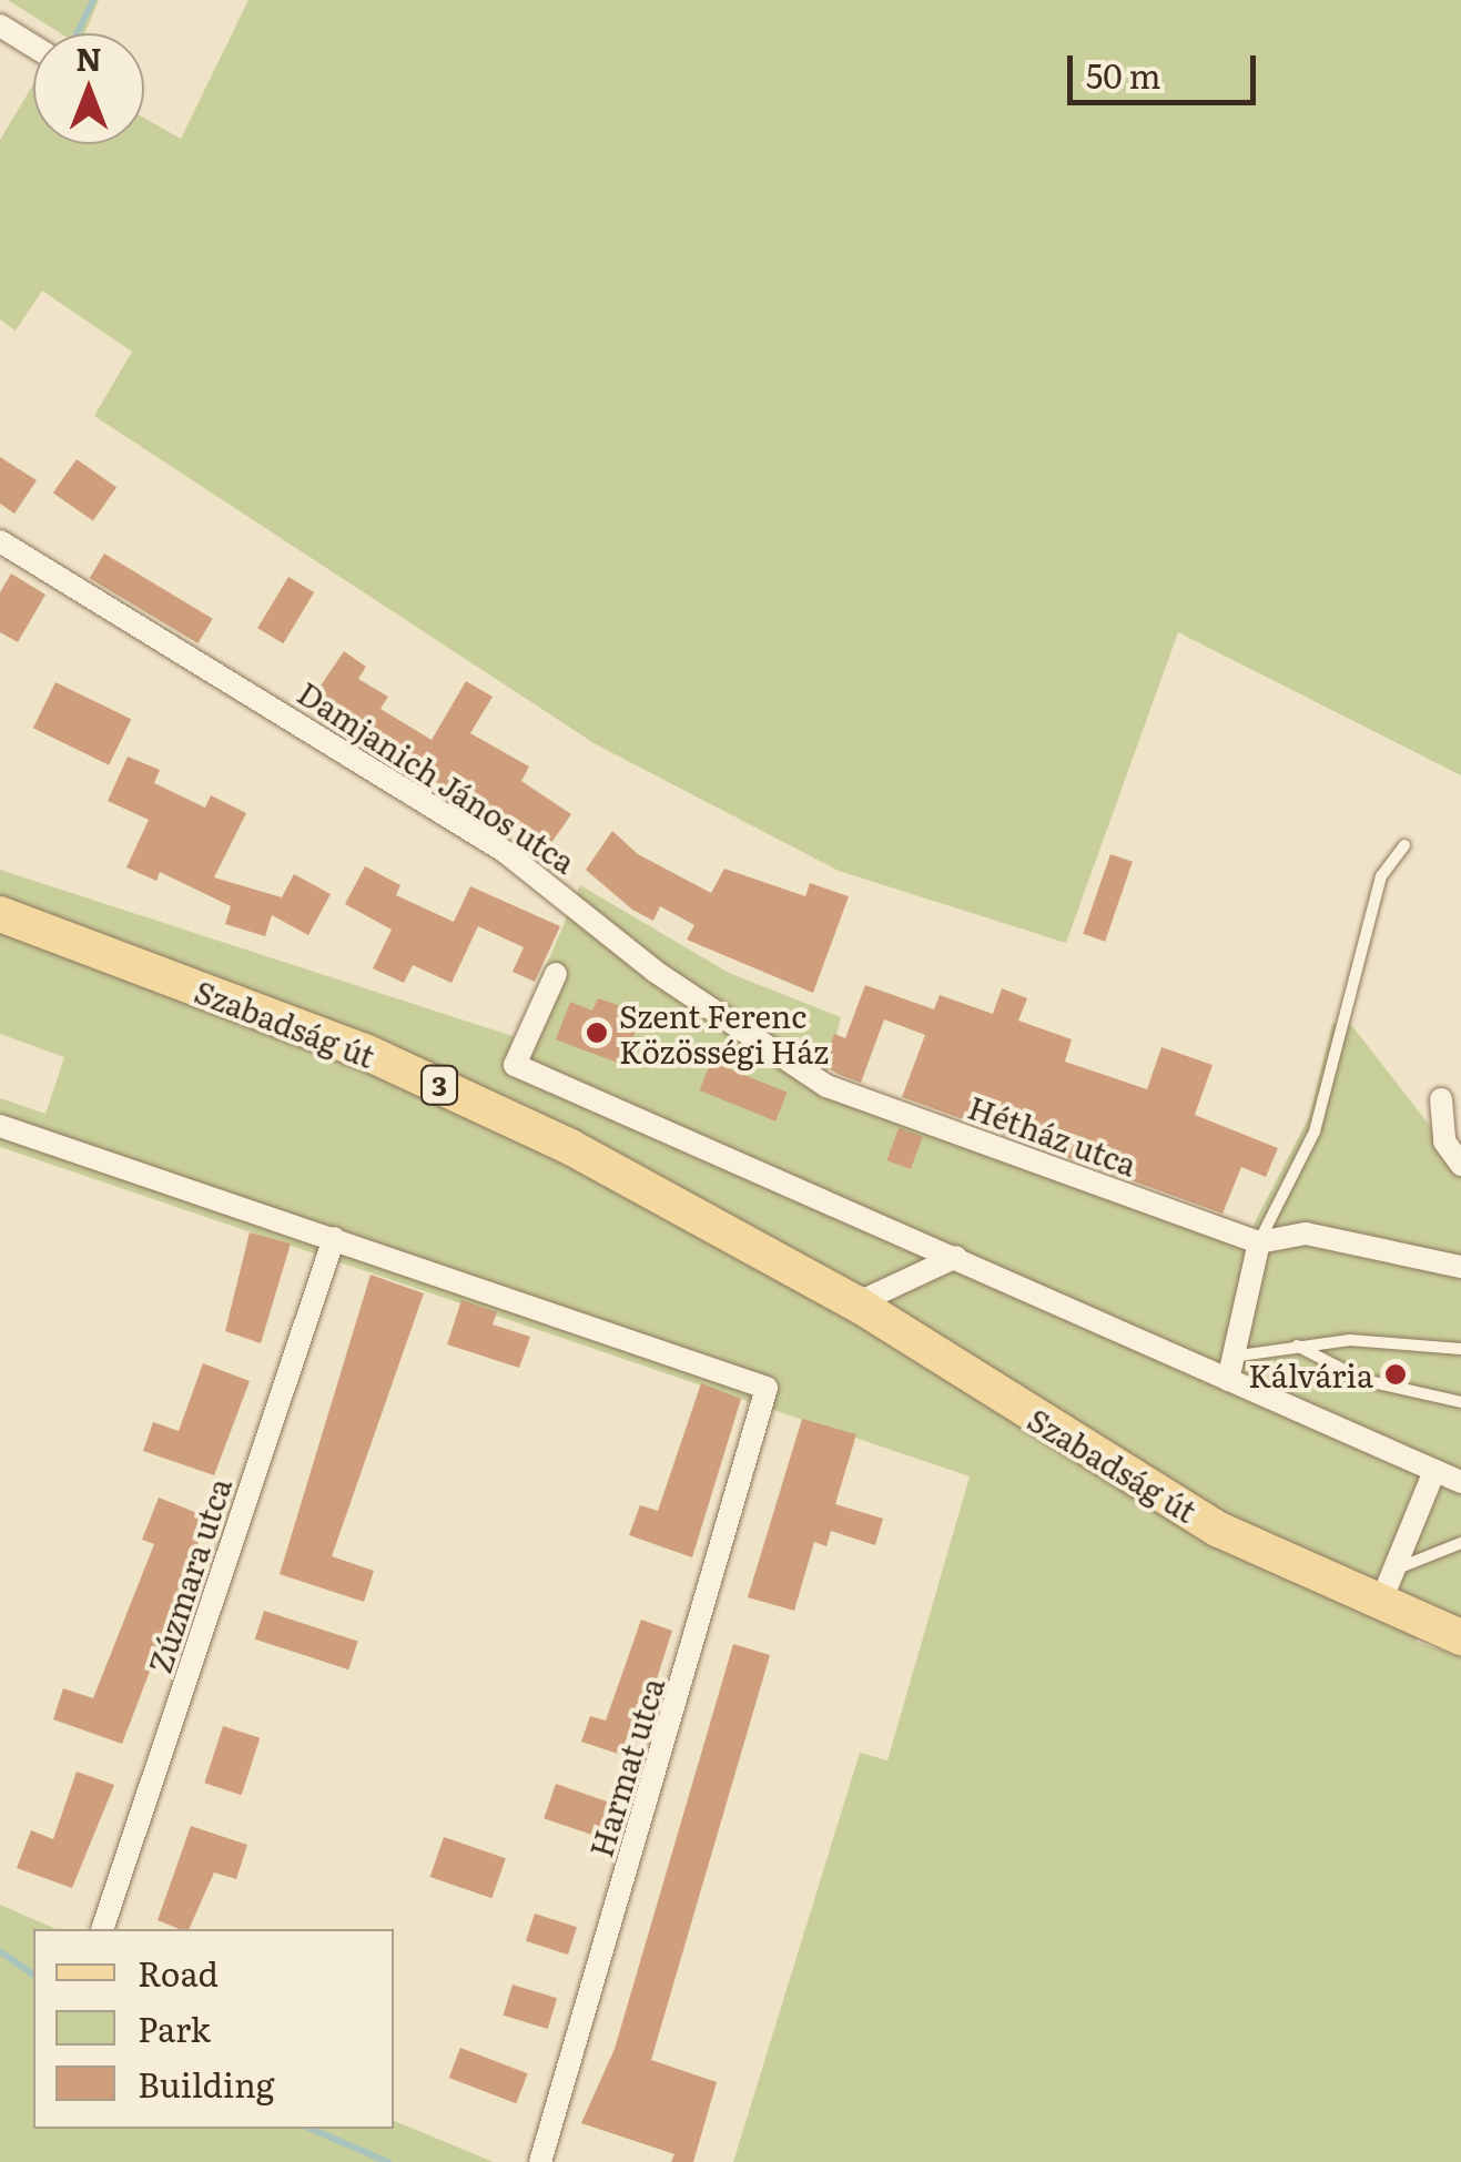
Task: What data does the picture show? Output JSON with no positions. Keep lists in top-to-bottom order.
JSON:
{
  "streets": {
    "main road": ["Szabadság út", "3"],
    "street": [
      "Damjanich János utca",
      "Hétház utca",
      "Zúzmara utca",
      "Harmat utca"
    ]
  },
  "crossings": [
    ["Damjanich János utca", "Hétház utca"],
    ["Zúzmara utca", "Harmat utca"]
  ],
  "places": ["Szent Ferenc Közösségi Ház", "Kálvária"],
  "legend": ["Road", "Park", "Building"],
  "scale_bar": "50 m",
  "north": "top"
}
